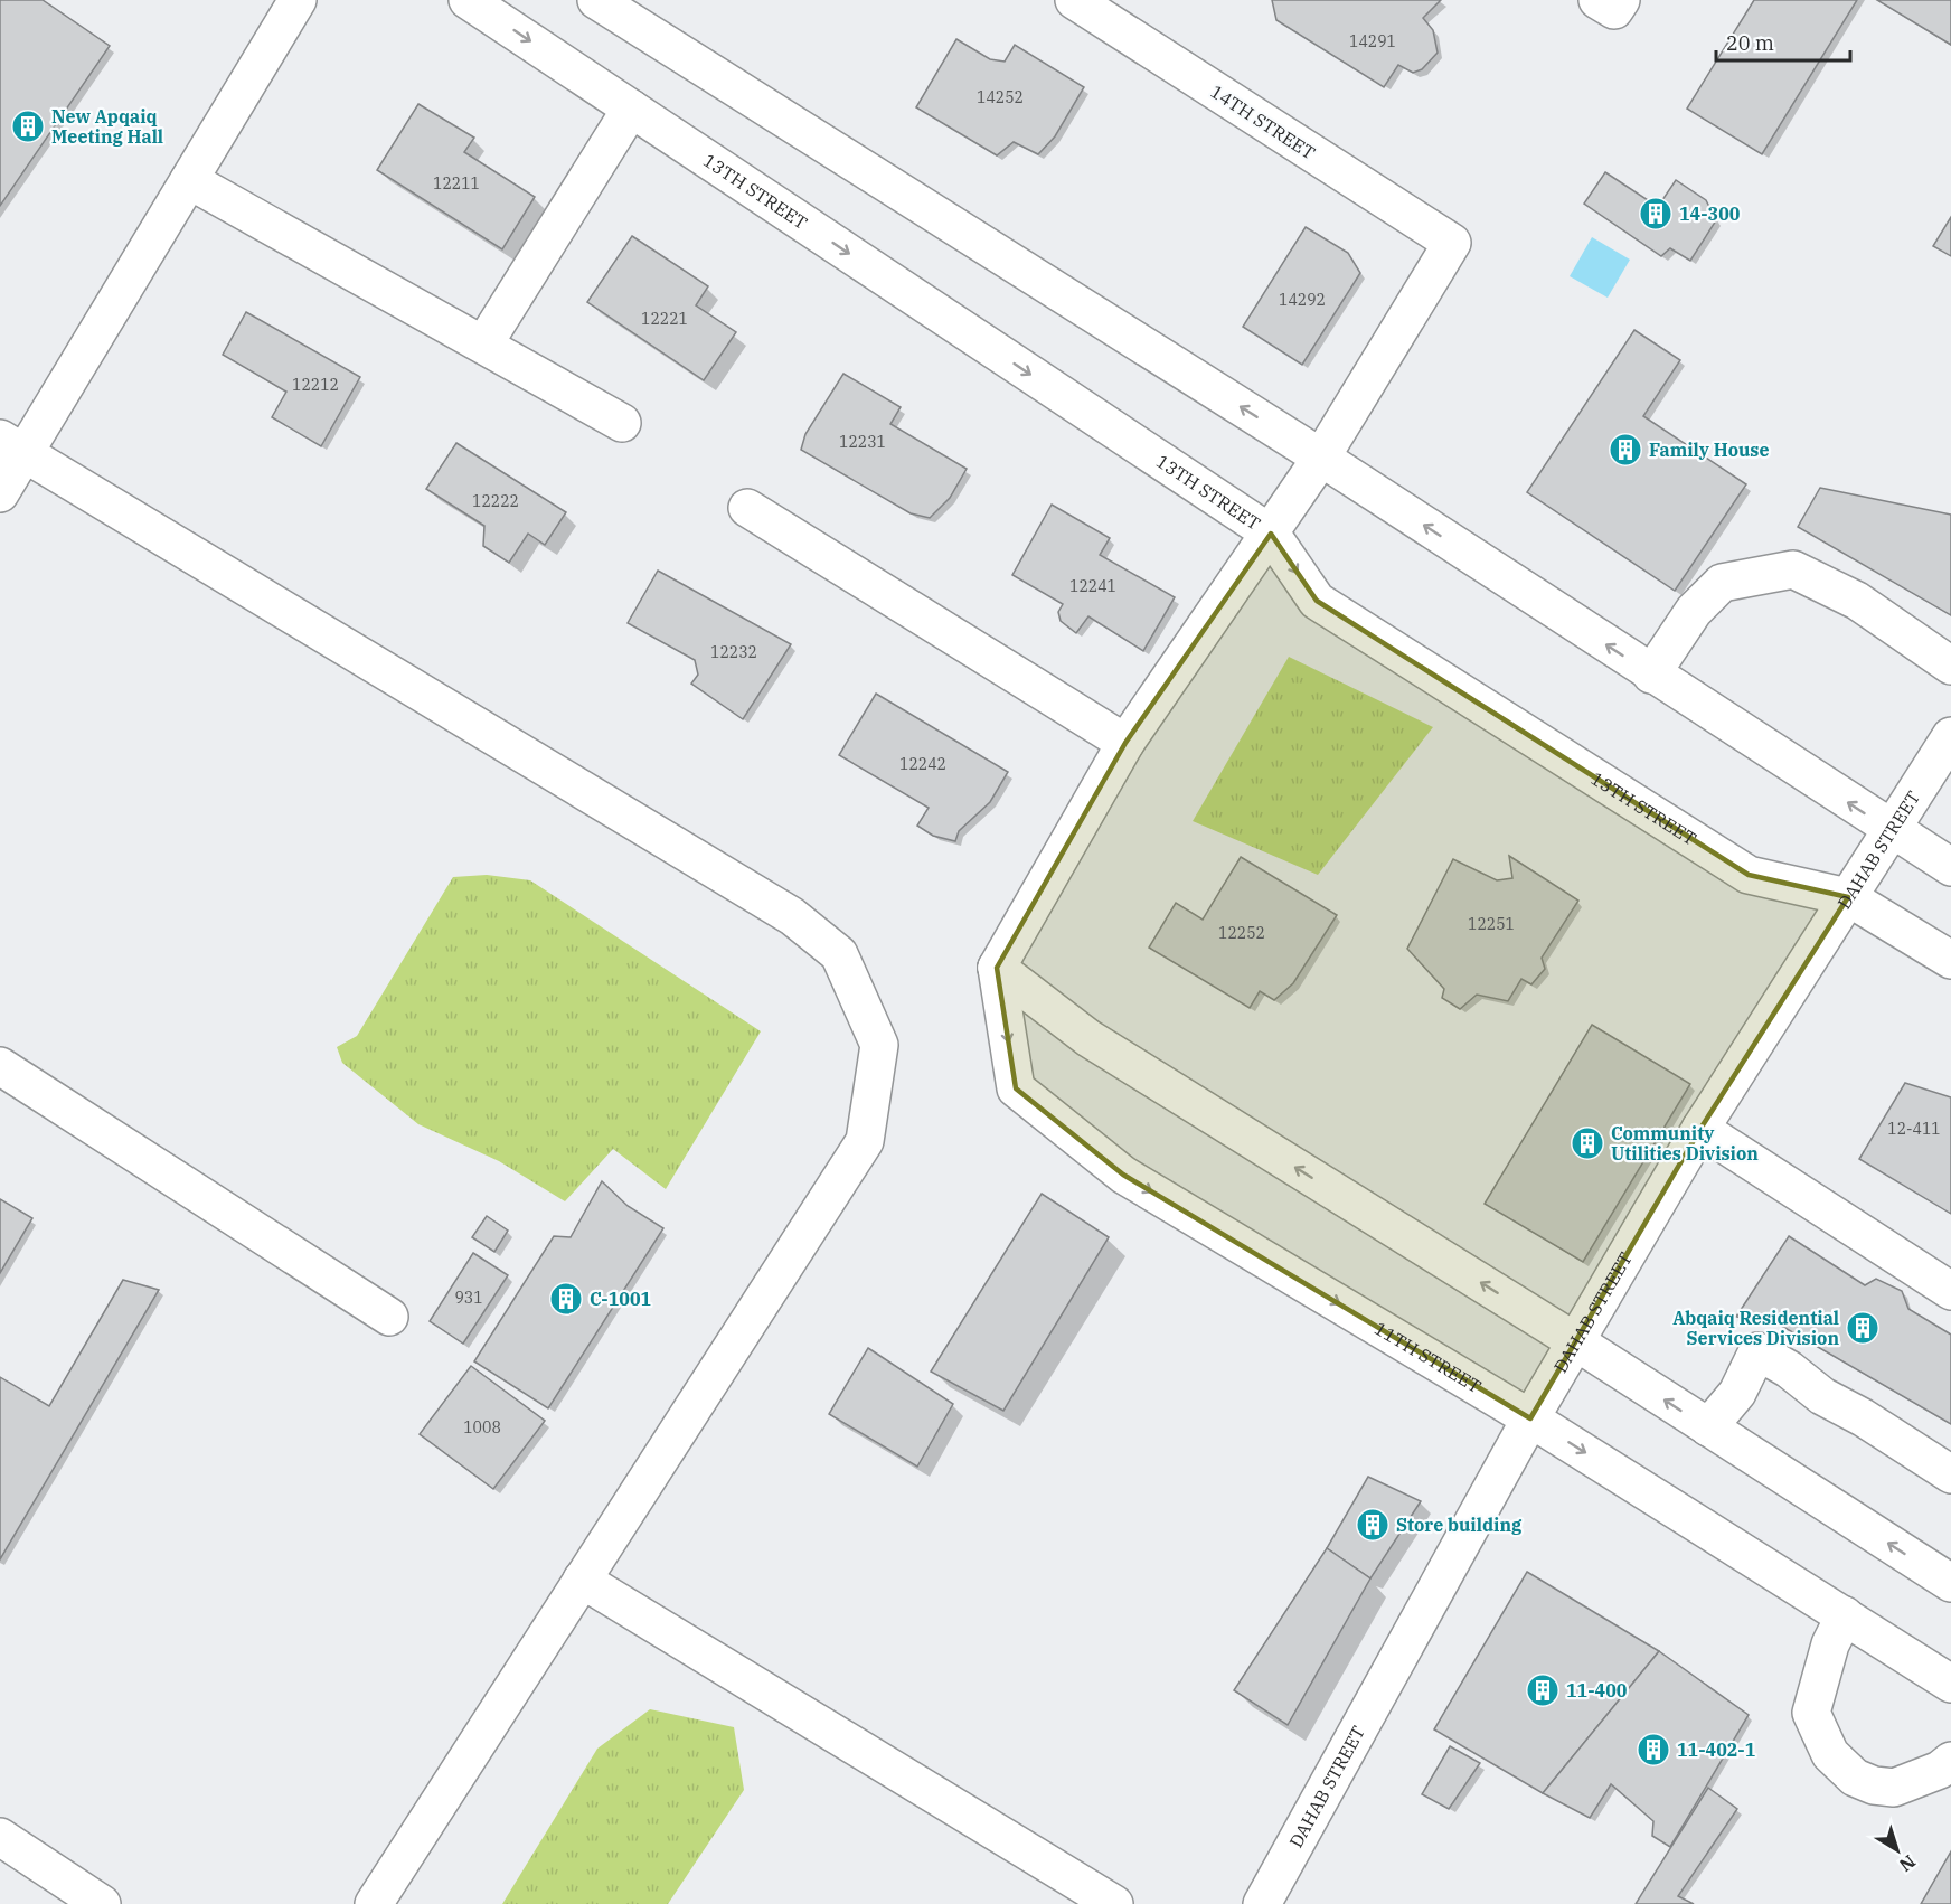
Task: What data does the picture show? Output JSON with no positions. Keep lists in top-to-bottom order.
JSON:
{
  "streets": {
    "street": [
      "14TH STREET",
      "13TH STREET",
      "DAHAB STREET",
      "11TH STREET"
    ]
  },
  "crossings": [
    ["13TH STREET", "DAHAB STREET"],
    ["DAHAB STREET", "11TH STREET"]
  ],
  "places": {
    "building": [
      "New Apqaiq Meeting Hall",
      "14-300",
      "Family House",
      "Community Utilities Division",
      "C-1001",
      "Abqaiq Residential Services Division",
      "Store building",
      "11-400",
      "11-402-1"
    ]
  },
  "house_numbers": [
    "14291",
    "14252",
    "12211",
    "14292",
    "12221",
    "12212",
    "12231",
    "12222",
    "12241",
    "12232",
    "12242",
    "12251",
    "12252",
    "12-411",
    "931",
    "1008"
  ],
  "scale_bar": "20 m",
  "north": "bottom right"
}
